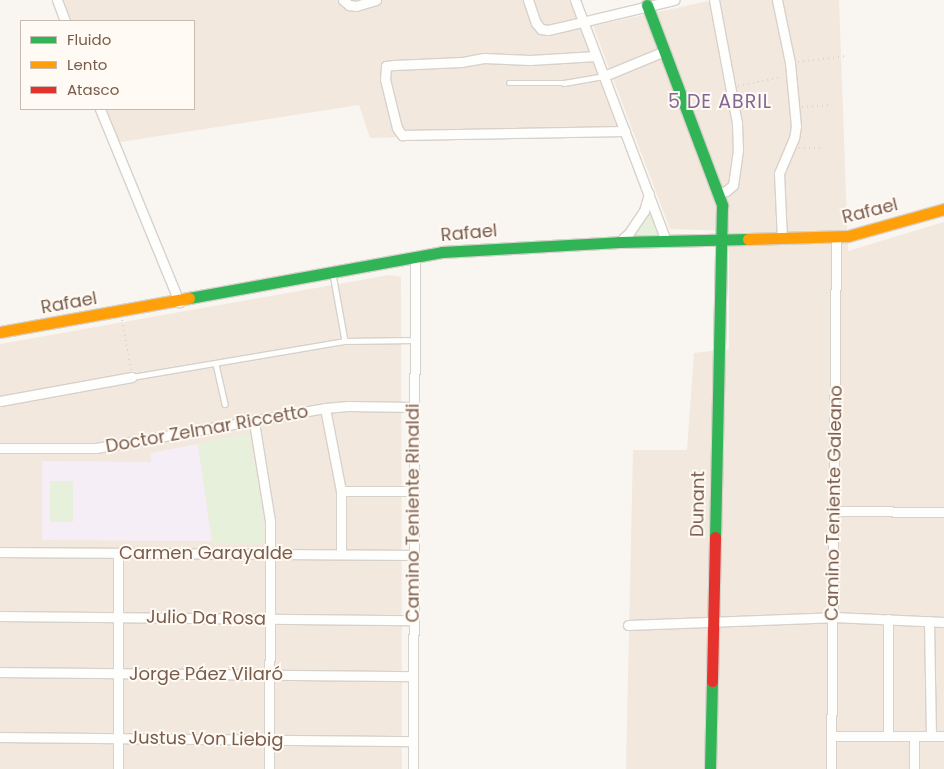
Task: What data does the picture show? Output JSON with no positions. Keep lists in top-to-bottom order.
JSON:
{
  "streets": {
    "street": [
      "Rafael",
      "Doctor Zelmar Riccetto",
      "Camino Teniente Galeano",
      "Dunant",
      "Camino Teniente Rinaldi",
      "Carmen Garayalde",
      "Julio Da Rosa",
      "Jorge Páez Vilaró",
      "Justus Von Liebig"
    ]
  },
  "crossings": [
    ["Rafael", "Camino Teniente Galeano"],
    ["Rafael", "Dunant"],
    ["Rafael", "Camino Teniente Rinaldi"],
    ["Doctor Zelmar Riccetto", "Camino Teniente Rinaldi"],
    ["Camino Teniente Rinaldi", "Carmen Garayalde"],
    ["Camino Teniente Rinaldi", "Julio Da Rosa"],
    ["Camino Teniente Rinaldi", "Jorge Páez Vilaró"],
    ["Camino Teniente Rinaldi", "Justus Von Liebig"]
  ],
  "districts": ["5 DE ABRIL"],
  "legend": ["Fluido", "Lento", "Atasco"]
}
